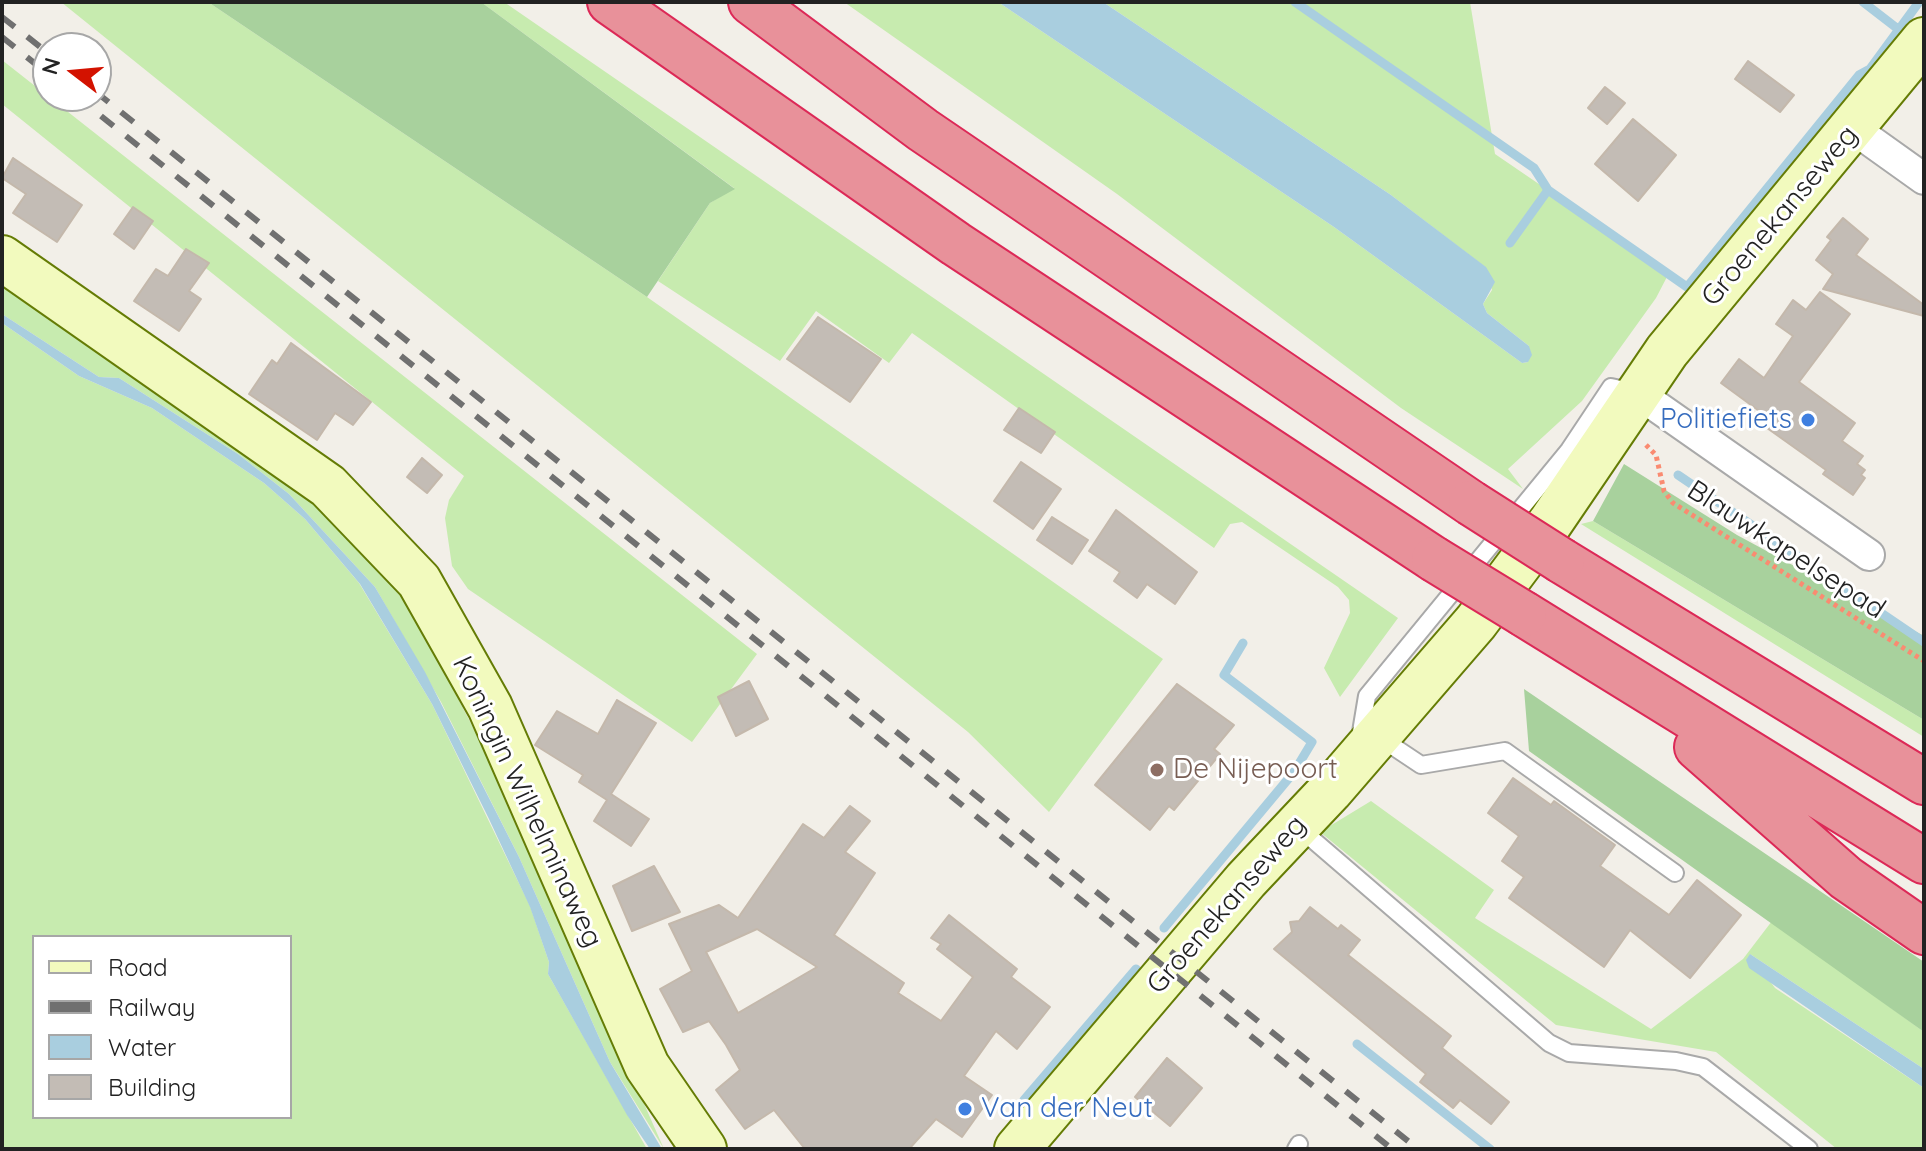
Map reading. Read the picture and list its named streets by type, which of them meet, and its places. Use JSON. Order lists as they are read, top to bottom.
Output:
{
  "streets": {
    "street": ["Groenekanseweg", "Koningin Wilhelminaweg"],
    "path": ["Blauwkapelsepad"]
  },
  "crossings": [
    ["Groenekanseweg", "Blauwkapelsepad"]
  ],
  "places": ["Politiefiets", "De Nijepoort", "Van der Neut"],
  "legend": [
    "Road",
    "Railway",
    "Water",
    "Building"
  ],
  "north": "left"
}
